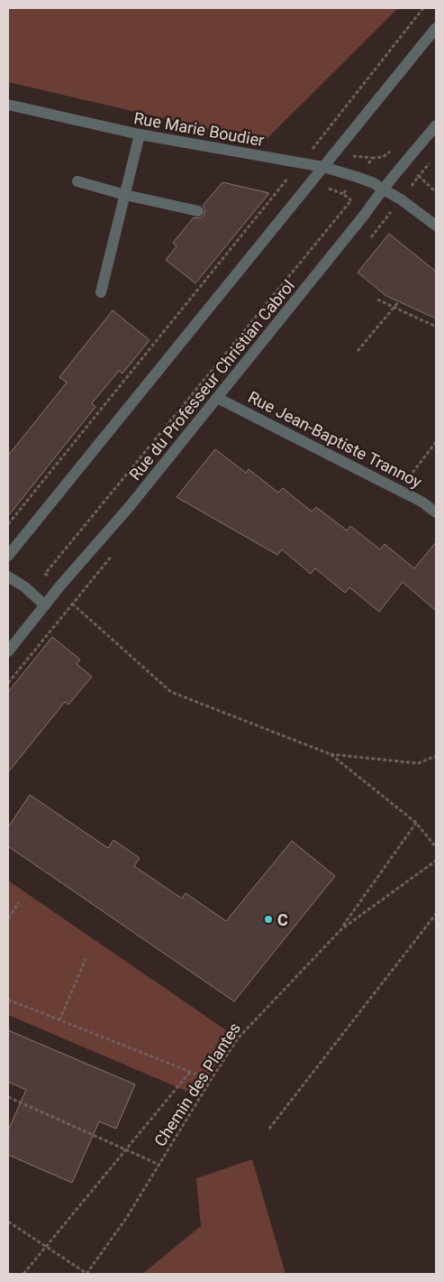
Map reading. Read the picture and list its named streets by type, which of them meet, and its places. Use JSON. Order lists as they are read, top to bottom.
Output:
{
  "streets": {
    "street": ["Rue Marie Boudier", "Rue du Professeur Christian Cabrol", "Rue Jean-Baptiste Trannoy"],
    "path": ["Chemin des Plantes"]
  },
  "crossings": [
    ["Rue Marie Boudier", "Rue du Professeur Christian Cabrol"],
    ["Rue du Professeur Christian Cabrol", "Rue Jean-Baptiste Trannoy"]
  ],
  "places": ["C"]
}
